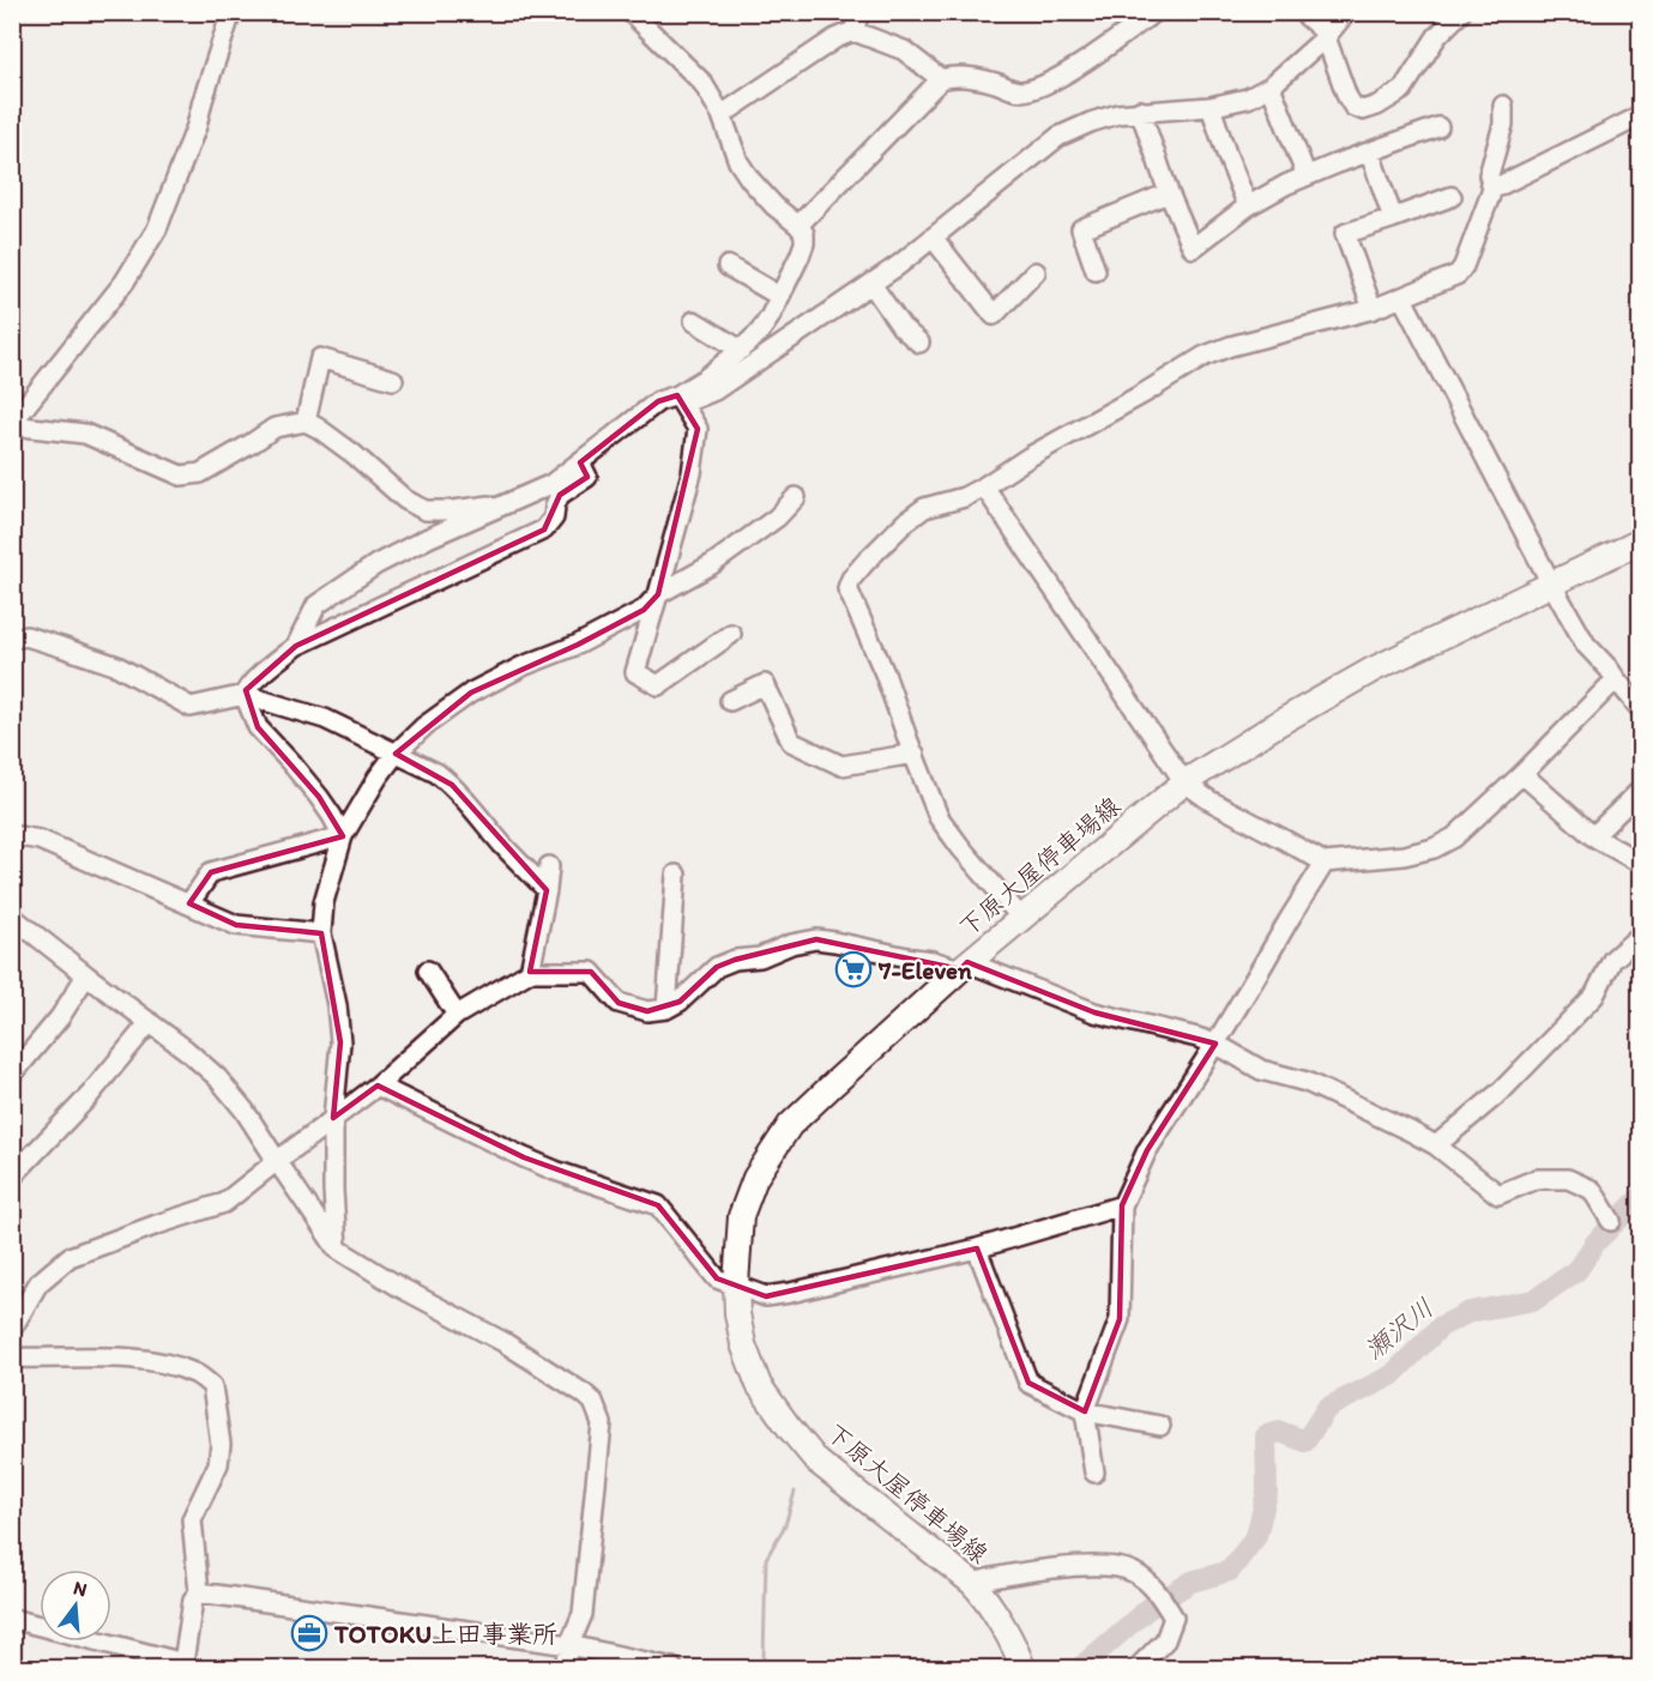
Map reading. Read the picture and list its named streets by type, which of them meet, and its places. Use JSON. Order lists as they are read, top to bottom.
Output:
{
  "streets": {
    "main road": ["下原大屋停車場線"]
  },
  "water": ["瀬沢川"],
  "places": {
    "supermarket": ["7-Eleven"],
    "office": ["TOTOKU上田事業所"]
  },
  "north": "top"
}
